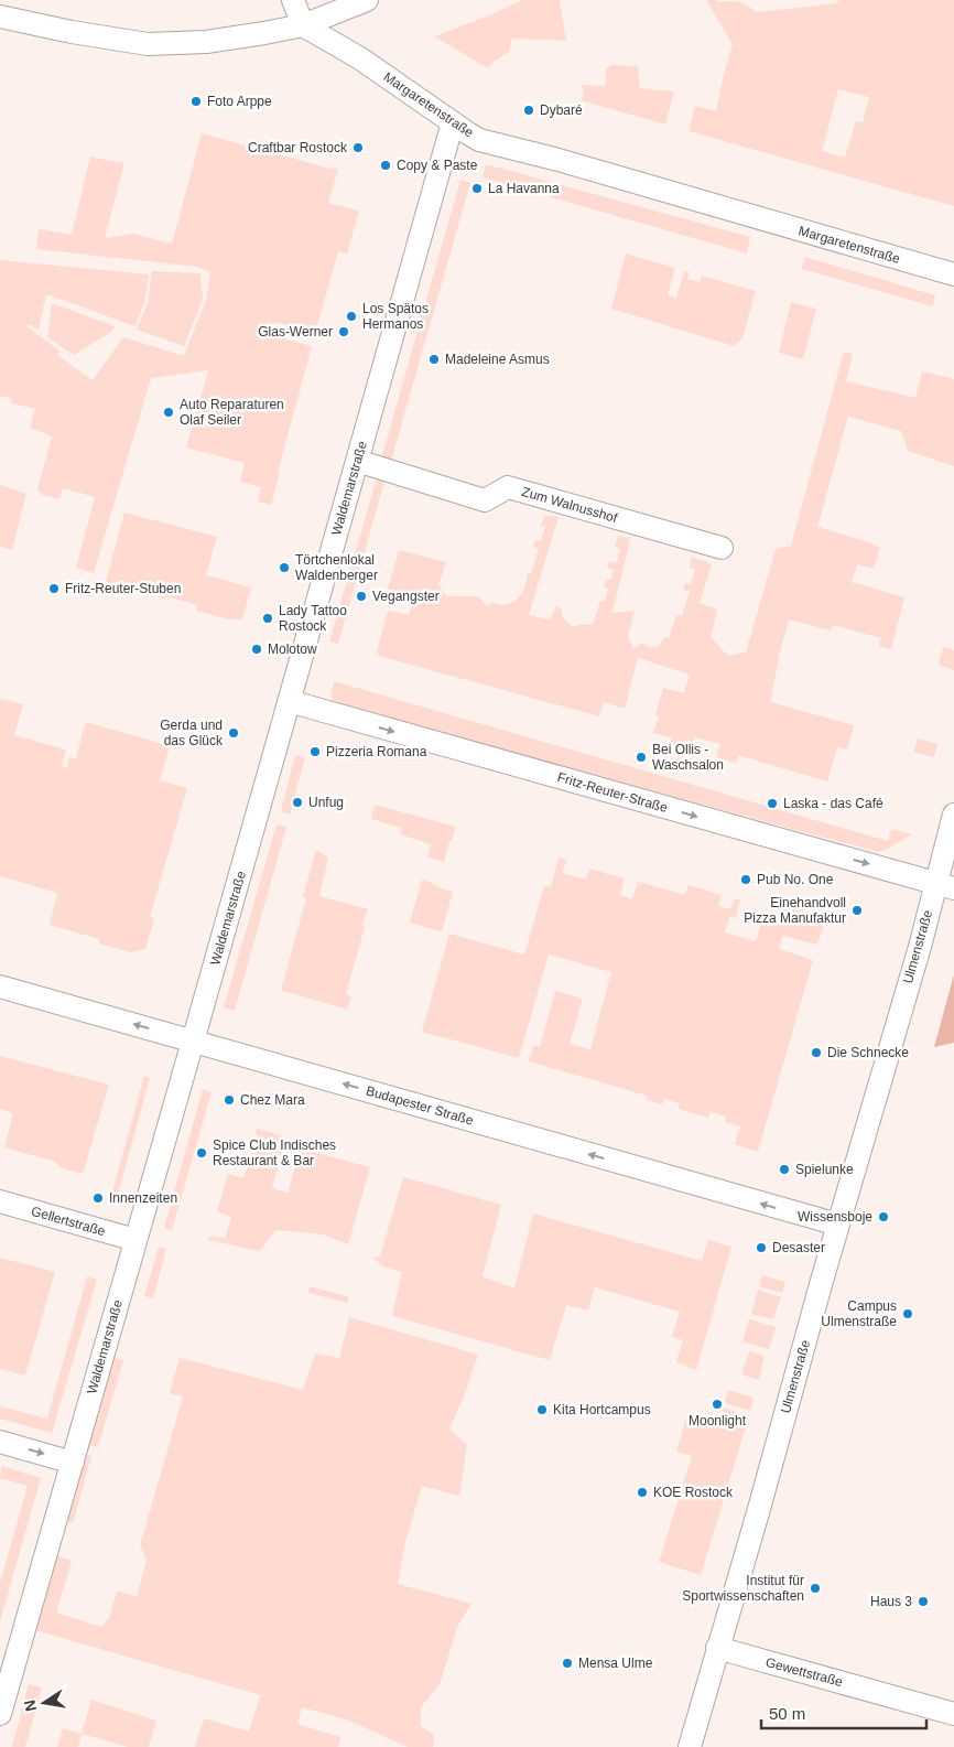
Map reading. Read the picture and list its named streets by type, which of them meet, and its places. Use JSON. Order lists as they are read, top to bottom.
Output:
{
  "streets": {
    "street": [
      "Margaretenstraße",
      "Waldemarstraße",
      "Zum Walnusshof",
      "Fritz-Reuter-Straße",
      "Ulmenstraße",
      "Budapester Straße",
      "Gellertstraße",
      "Gewettstraße"
    ]
  },
  "crossings": [
    ["Margaretenstraße", "Waldemarstraße"],
    ["Waldemarstraße", "Zum Walnusshof"],
    ["Waldemarstraße", "Fritz-Reuter-Straße"],
    ["Waldemarstraße", "Budapester Straße"],
    ["Waldemarstraße", "Gellertstraße"],
    ["Fritz-Reuter-Straße", "Ulmenstraße"],
    ["Ulmenstraße", "Budapester Straße"],
    ["Ulmenstraße", "Gewettstraße"]
  ],
  "one_way": ["Fritz-Reuter-Straße", "Budapester Straße"],
  "places": [
    "Foto Arppe",
    "Dybaré",
    "Craftbar Rostock",
    "Copy & Paste",
    "La Havanna",
    "Los Spätos Hermanos",
    "Glas-Werner",
    "Madeleine Asmus",
    "Auto Reparaturen Olaf Seiler",
    "Törtchenlokal Waldenberger",
    "Fritz-Reuter-Stuben",
    "Vegangster",
    "Lady Tattoo Rostock",
    "Molotow",
    "Gerda und das Glück",
    "Pizzeria Romana",
    "Bei Ollis - Waschsalon",
    "Unfug",
    "Laska - das Café",
    "Pub No. One",
    "Einehandvoll Pizza Manufaktur",
    "Die Schnecke",
    "Chez Mara",
    "Spice Club Indisches Restaurant & Bar",
    "Spielunke",
    "Innenzeiten",
    "Wissensboje",
    "Desaster",
    "Campus Ulmenstraße",
    "Moonlight",
    "Kita Hortcampus",
    "KOE Rostock",
    "Institut für Sportwissenschaften",
    "Haus 3",
    "Mensa Ulme"
  ],
  "scale_bar": "50 m",
  "north": "left"
}
